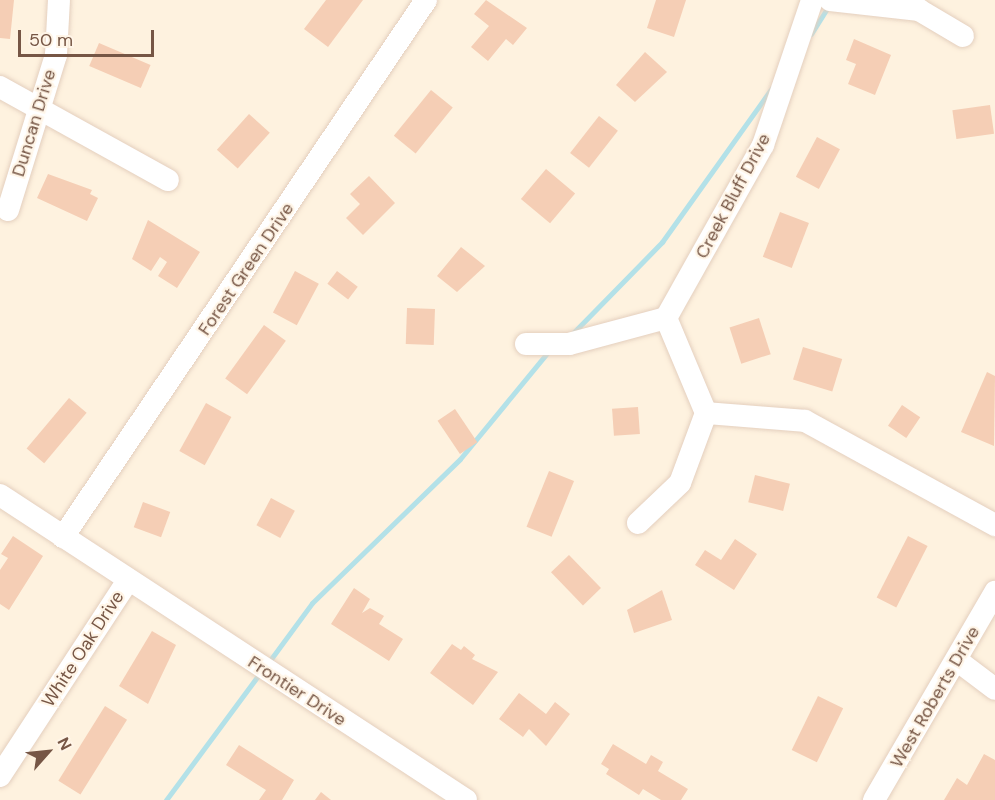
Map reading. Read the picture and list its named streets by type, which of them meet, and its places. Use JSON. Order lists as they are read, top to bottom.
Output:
{
  "streets": {
    "street": [
      "Duncan Drive",
      "Creek Bluff Drive",
      "Forest Green Drive",
      "White Oak Drive",
      "Frontier Drive",
      "West Roberts Drive"
    ]
  },
  "crossings": [
    ["Forest Green Drive", "Frontier Drive"],
    ["White Oak Drive", "Frontier Drive"]
  ],
  "scale_bar": "50 m",
  "north": "top right"
}
